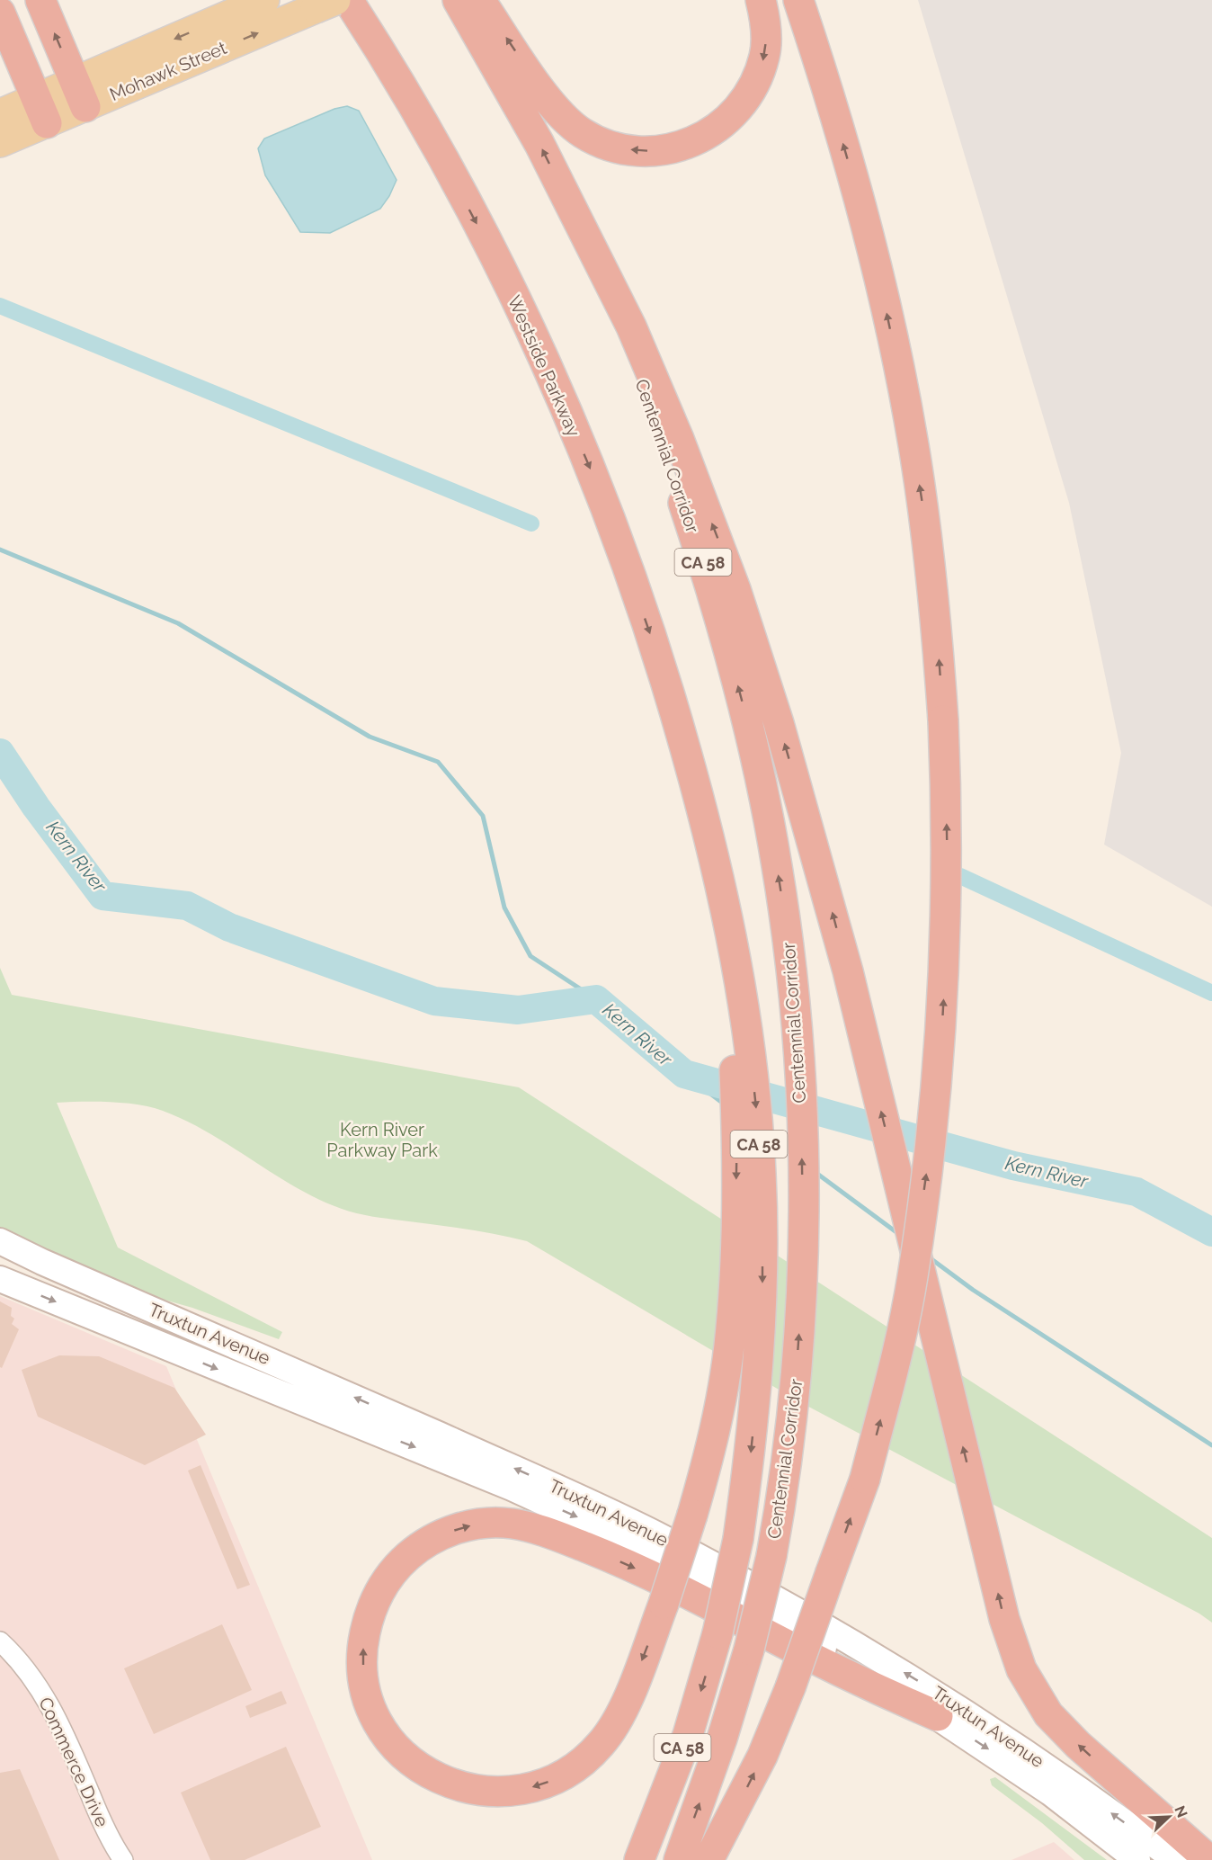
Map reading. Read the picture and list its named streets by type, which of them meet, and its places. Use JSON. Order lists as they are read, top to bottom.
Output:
{
  "streets": {
    "highway": ["Westside Parkway", "Centennial Corridor", "CA 58"],
    "main road": ["Mohawk Street", "Truxtun Avenue"],
    "street": ["Commerce Drive"]
  },
  "crossings": [
    ["Westside Parkway", "Centennial Corridor"]
  ],
  "water": ["Kern River"],
  "parks": ["Kern River Parkway Park"],
  "north": "top right"
}
